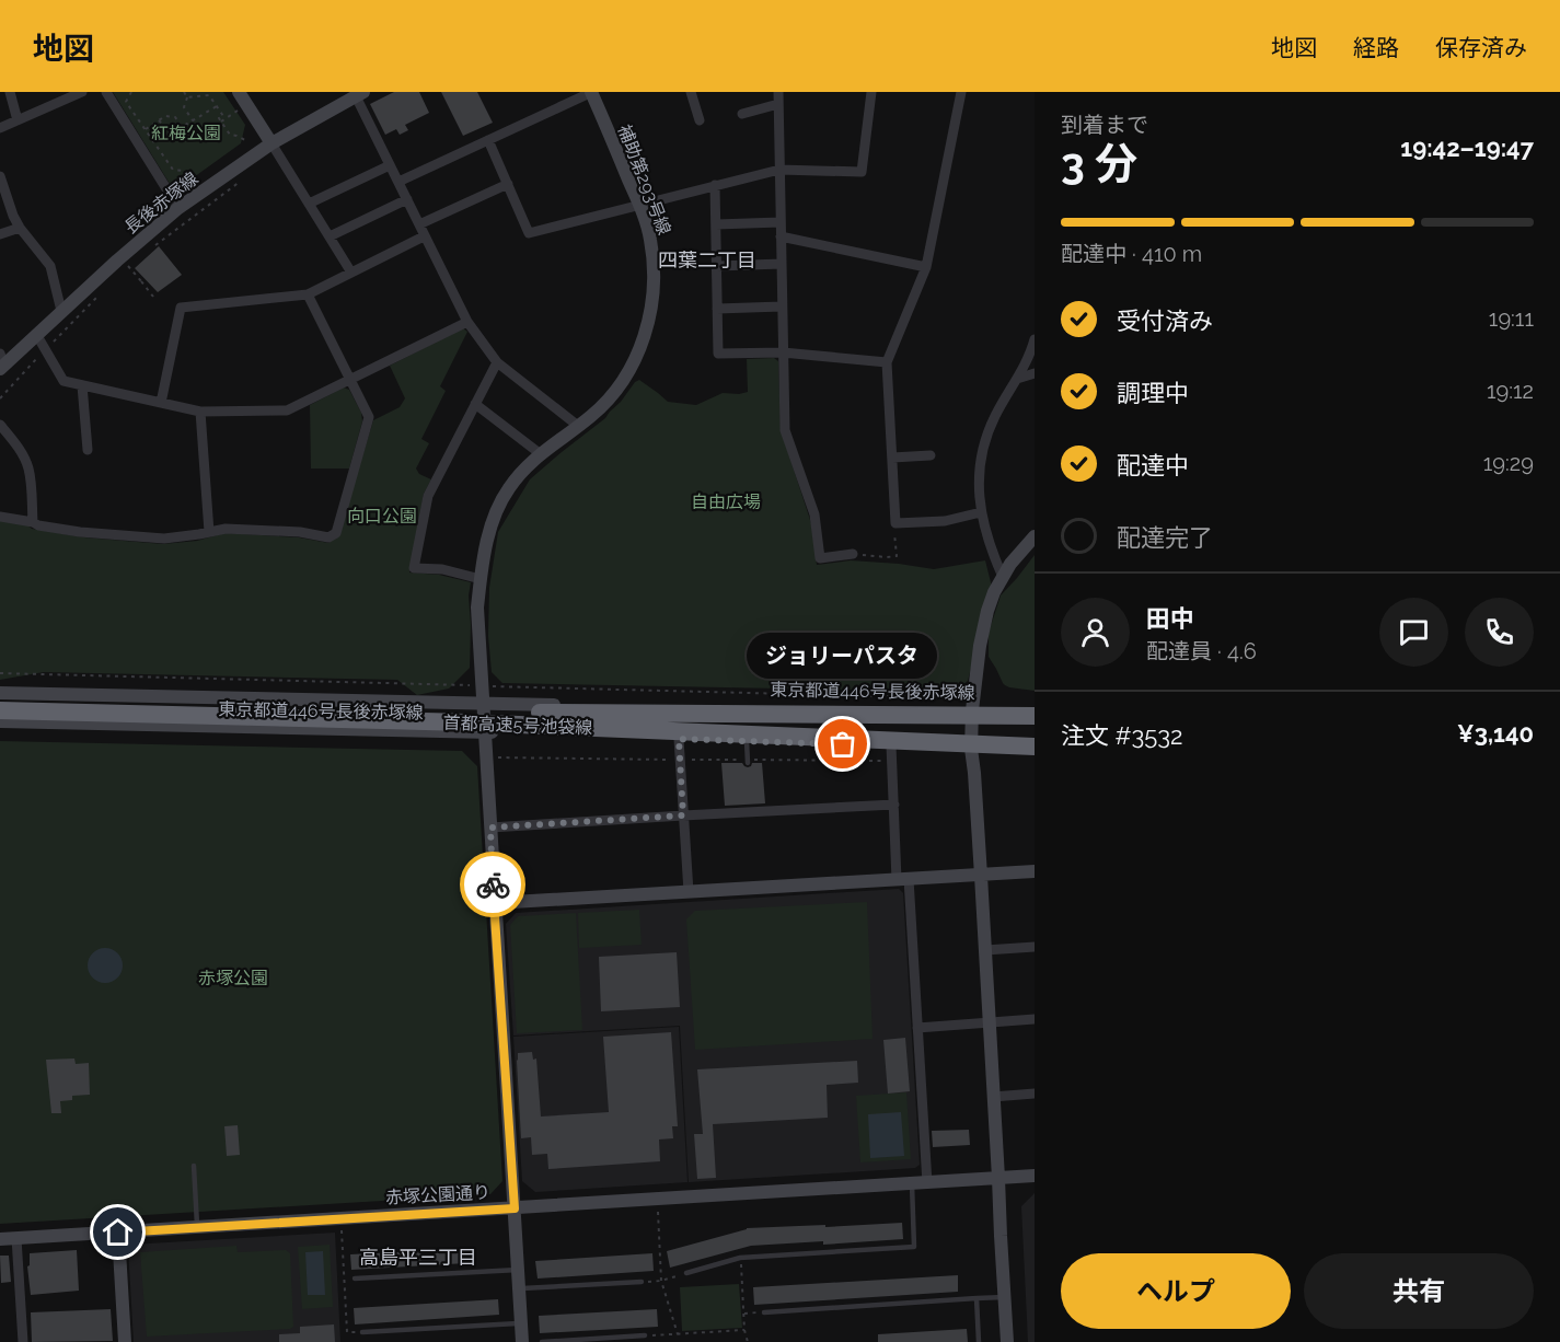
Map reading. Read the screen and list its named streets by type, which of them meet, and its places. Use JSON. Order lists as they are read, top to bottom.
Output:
{
  "streets": {
    "highway": ["首都高速5号池袋線"],
    "street": [
      "補助第293号線",
      "長後赤塚線",
      "東京都道446号長後赤塚線",
      "赤塚公園通り"
    ]
  },
  "crossings": [
    ["補助第293号線", "東京都道446号長後赤塚線"],
    ["補助第293号線", "赤塚公園通り"],
    ["東京都道446号長後赤塚線", "首都高速5号池袋線"]
  ],
  "districts": ["四葉二丁目", "高島平三丁目"],
  "parks": [
    "紅梅公園",
    "自由広場",
    "向口公園",
    "赤塚公園"
  ],
  "places": ["ジョリーパスタ"],
  "page": {
    "header": "地図",
    "nav": ["地図", "経路", "保存済み"],
    "heading": ["3 分", "到着まで", "19:42–19:47"],
    "panel": [
      "田中",
      "配達員 · 4.6",
      "注文 #3532",
      "¥3,140"
    ],
    "bar": "配達中 · 410 m",
    "list": [
      ["受付済み", "19:11"],
      ["調理中", "19:12"],
      ["配達中", "19:29"],
      "配達完了"
    ],
    "bubble": "ジョリーパスタ",
    "buttons": ["ヘルプ", "共有"]
  }
}
